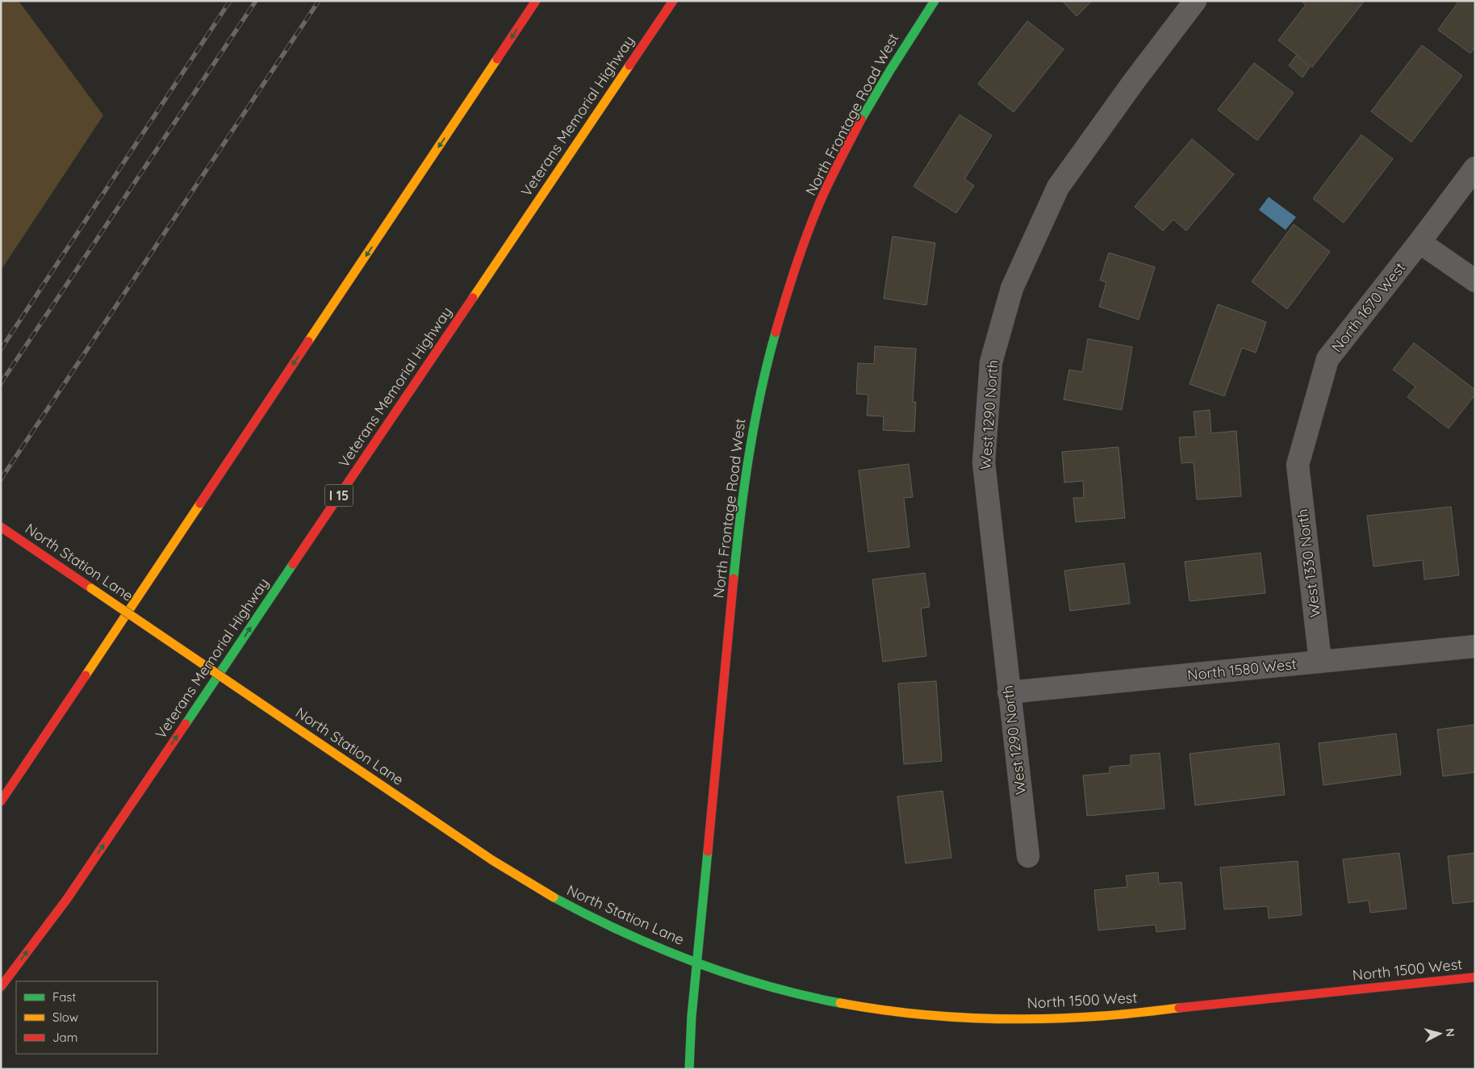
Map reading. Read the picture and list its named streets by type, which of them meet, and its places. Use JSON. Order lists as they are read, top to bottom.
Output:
{
  "streets": {
    "main road": [
      "North Frontage Road West",
      "Veterans Memorial Highway",
      "I 15",
      "North Station Lane",
      "North 1500 West"
    ],
    "street": [
      "North 1670 West",
      "West 1290 North",
      "West 1330 North",
      "North 1580 West"
    ]
  },
  "crossings": [
    ["North Frontage Road West", "North Station Lane"],
    ["North Frontage Road West", "North 1500 West"],
    ["North 1670 West", "West 1330 North"],
    ["West 1290 North", "North 1580 West"],
    ["North Station Lane", "North 1500 West"],
    ["West 1330 North", "North 1580 West"]
  ],
  "one_way": ["Veterans Memorial Highway"],
  "legend": ["Fast", "Slow", "Jam"],
  "north": "right"
}
